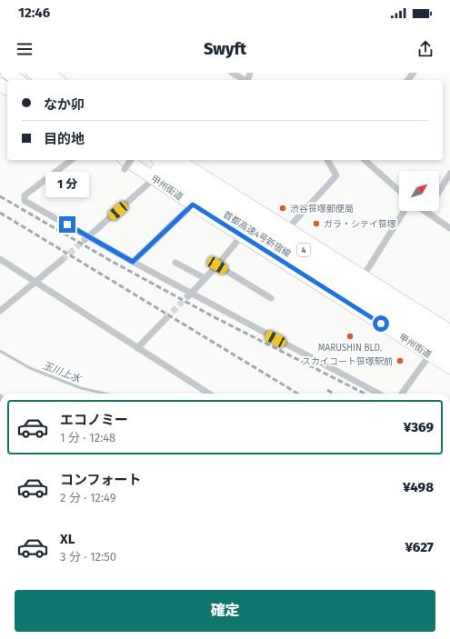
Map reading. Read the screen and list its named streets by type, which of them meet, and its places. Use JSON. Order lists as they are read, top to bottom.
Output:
{
  "streets": {
    "highway": ["甲州街道", "首都高速4号新宿線", "4"]
  },
  "crossings": [
    ["甲州街道", "首都高速4号新宿線"]
  ],
  "water": ["玉川上水"],
  "places": [
    "渋谷笹塚郵便局",
    "ガラ・シテイ笹塚",
    "MARUSHIN BLD.",
    "スカイコート笹塚駅前"
  ],
  "north": "top right",
  "page": {
    "status": "12:46",
    "header": "Swyft",
    "banner": ["なか卯", "目的地"],
    "bubble": "1 分",
    "list": [
      {
        "name": "エコノミー",
        "note": "1 分 · 12:48",
        "value": "¥369"
      },
      {
        "name": "コンフォート",
        "note": "2 分 · 12:49",
        "value": "¥498"
      },
      {
        "name": "XL",
        "note": "3 分 · 12:50",
        "value": "¥627"
      }
    ],
    "buttons": "確定"
  }
}
